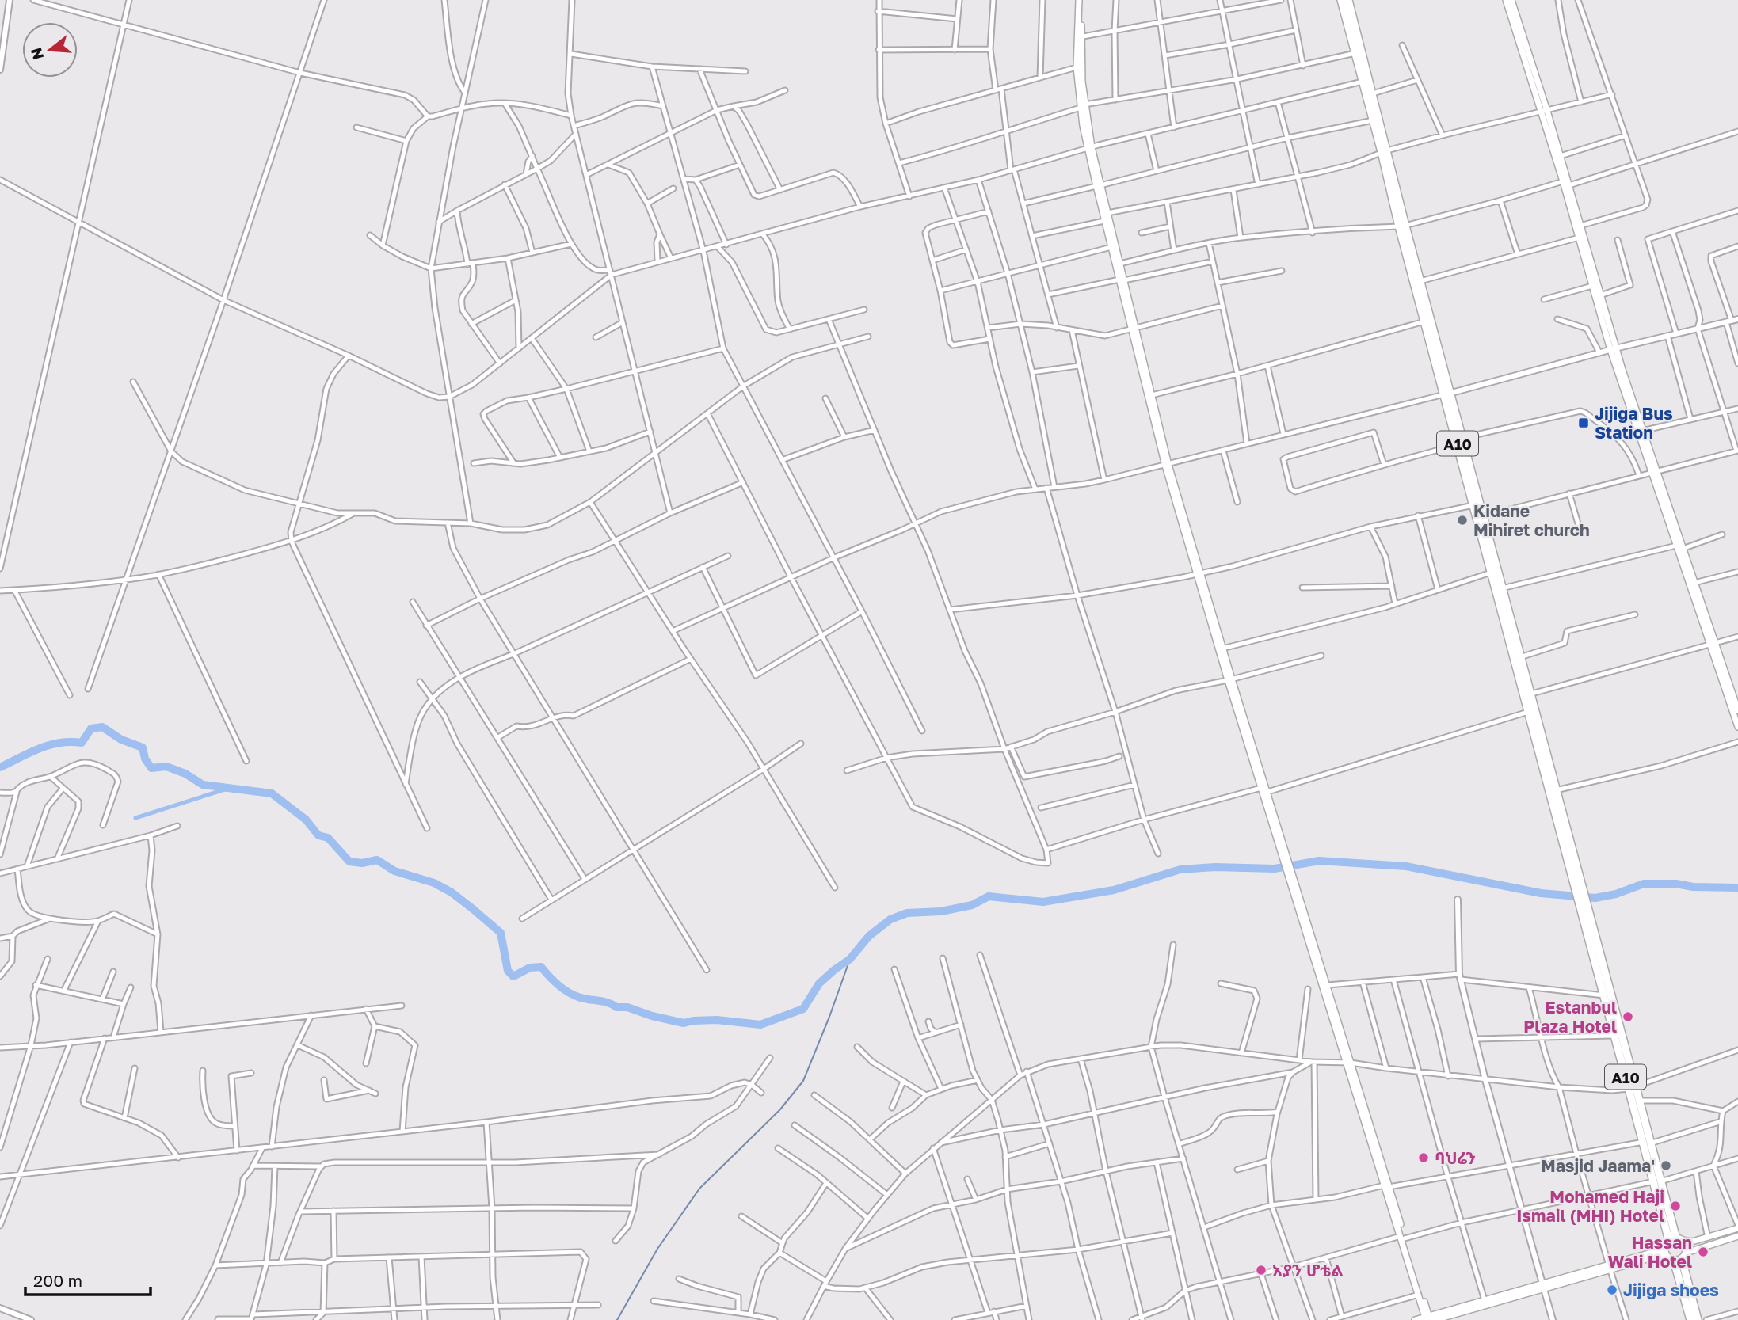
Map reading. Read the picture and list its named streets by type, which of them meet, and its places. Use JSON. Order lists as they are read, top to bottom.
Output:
{
  "streets": {
    "highway": ["A10"]
  },
  "places": {
    "transit": ["Jijiga Bus Station"],
    "other": [
      "Kidane Mihiret church",
      "Estanbul Plaza Hotel",
      "ባህሬን",
      "Masjid Jaama'",
      "Mohamed Haji Ismail (MHI) Hotel",
      "Hassan Wali Hotel",
      "አያን ሆቴል",
      "Jijiga shoes"
    ]
  },
  "scale_bar": "200 m",
  "north": "left"
}
